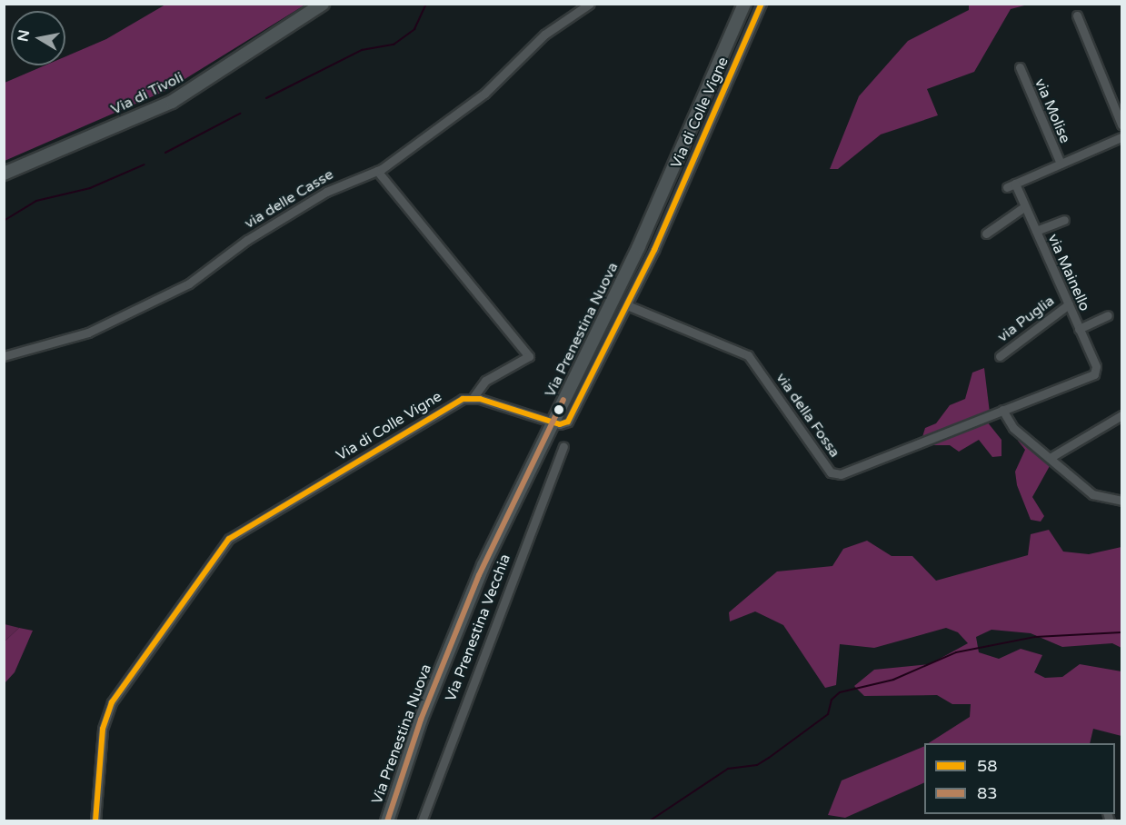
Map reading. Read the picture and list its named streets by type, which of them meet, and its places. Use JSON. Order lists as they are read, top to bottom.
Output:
{
  "streets": {
    "main road": ["Via di Tivoli", "Via Prenestina Nuova"],
    "street": [
      "via Molise",
      "Via di Colle Vigne",
      "via delle Casse",
      "via Mainello",
      "via Puglia",
      "via della Fossa",
      "Via Prenestina Vecchia"
    ]
  },
  "crossings": [
    ["via Molise", "via Mainello"],
    ["Via di Colle Vigne", "Via Prenestina Nuova"],
    ["Via di Colle Vigne", "via della Fossa"],
    ["via Mainello", "via Puglia"],
    ["via Mainello", "via della Fossa"]
  ],
  "lines": ["transit line 58", "transit line 83"],
  "legend": ["58", "83"],
  "north": "left"
}
